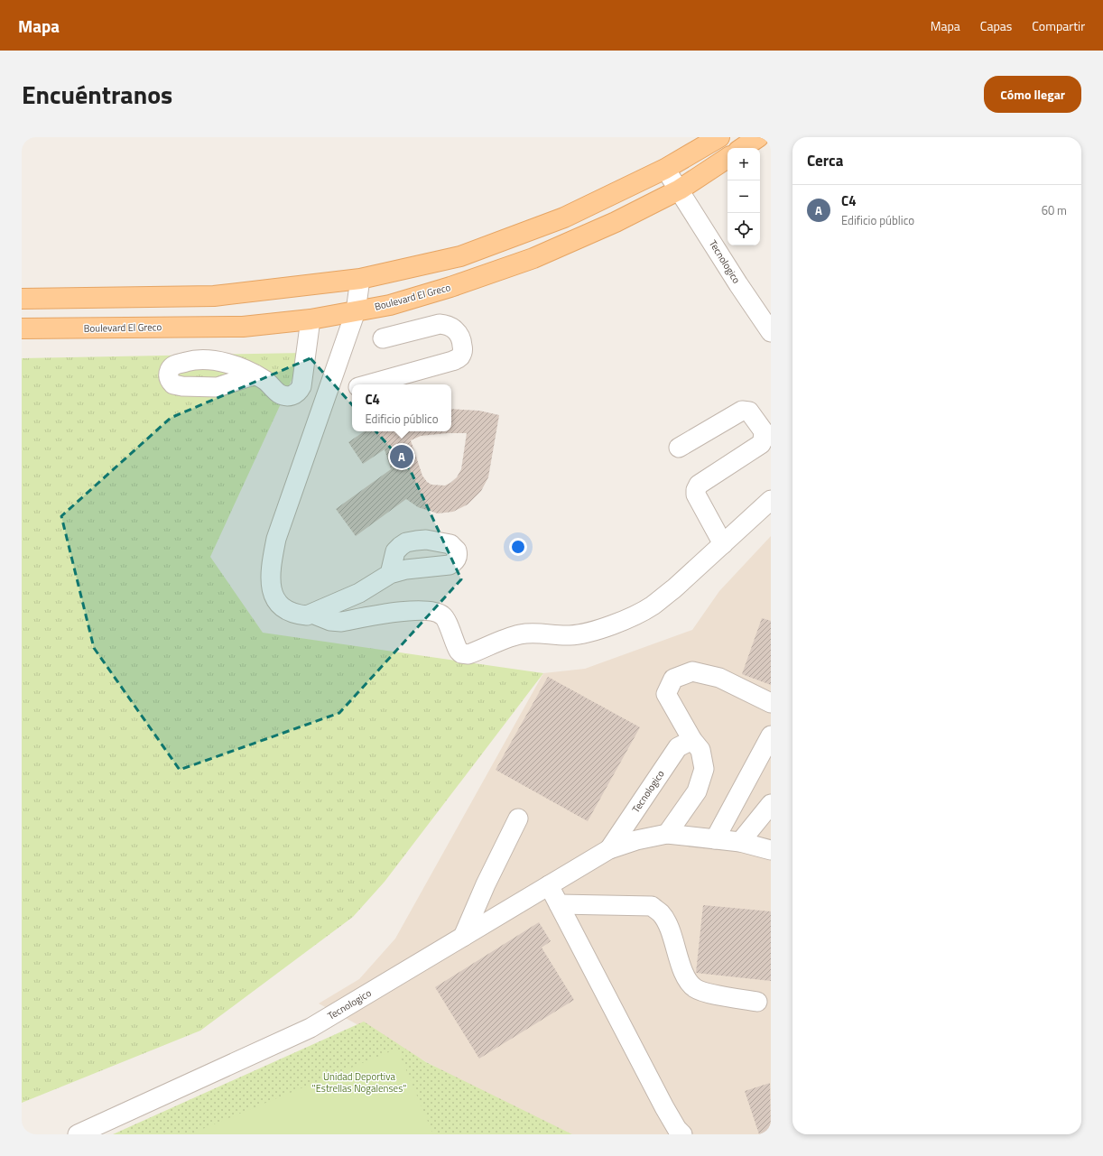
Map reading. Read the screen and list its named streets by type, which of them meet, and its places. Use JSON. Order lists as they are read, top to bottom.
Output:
{
  "streets": {
    "main road": ["Boulevard El Greco"],
    "street": ["Tecnologico"]
  },
  "crossings": [
    ["Tecnologico", "Boulevard El Greco"]
  ],
  "parks": ["Unidad Deportiva \"Estrellas Nogalenses\""],
  "page": {
    "header": "Mapa",
    "nav": ["Mapa", "Capas", "Compartir"],
    "title": "Encuéntranos",
    "buttons": "Cómo llegar",
    "heading": "Cerca",
    "map_buttons": ["+", "−"],
    "list": [
      {
        "mark": "A",
        "name": "C4",
        "note": "Edificio público",
        "value": "60 m"
      }
    ],
    "popup": ["C4", "Edificio público"],
    "pins": "A"
  }
}
